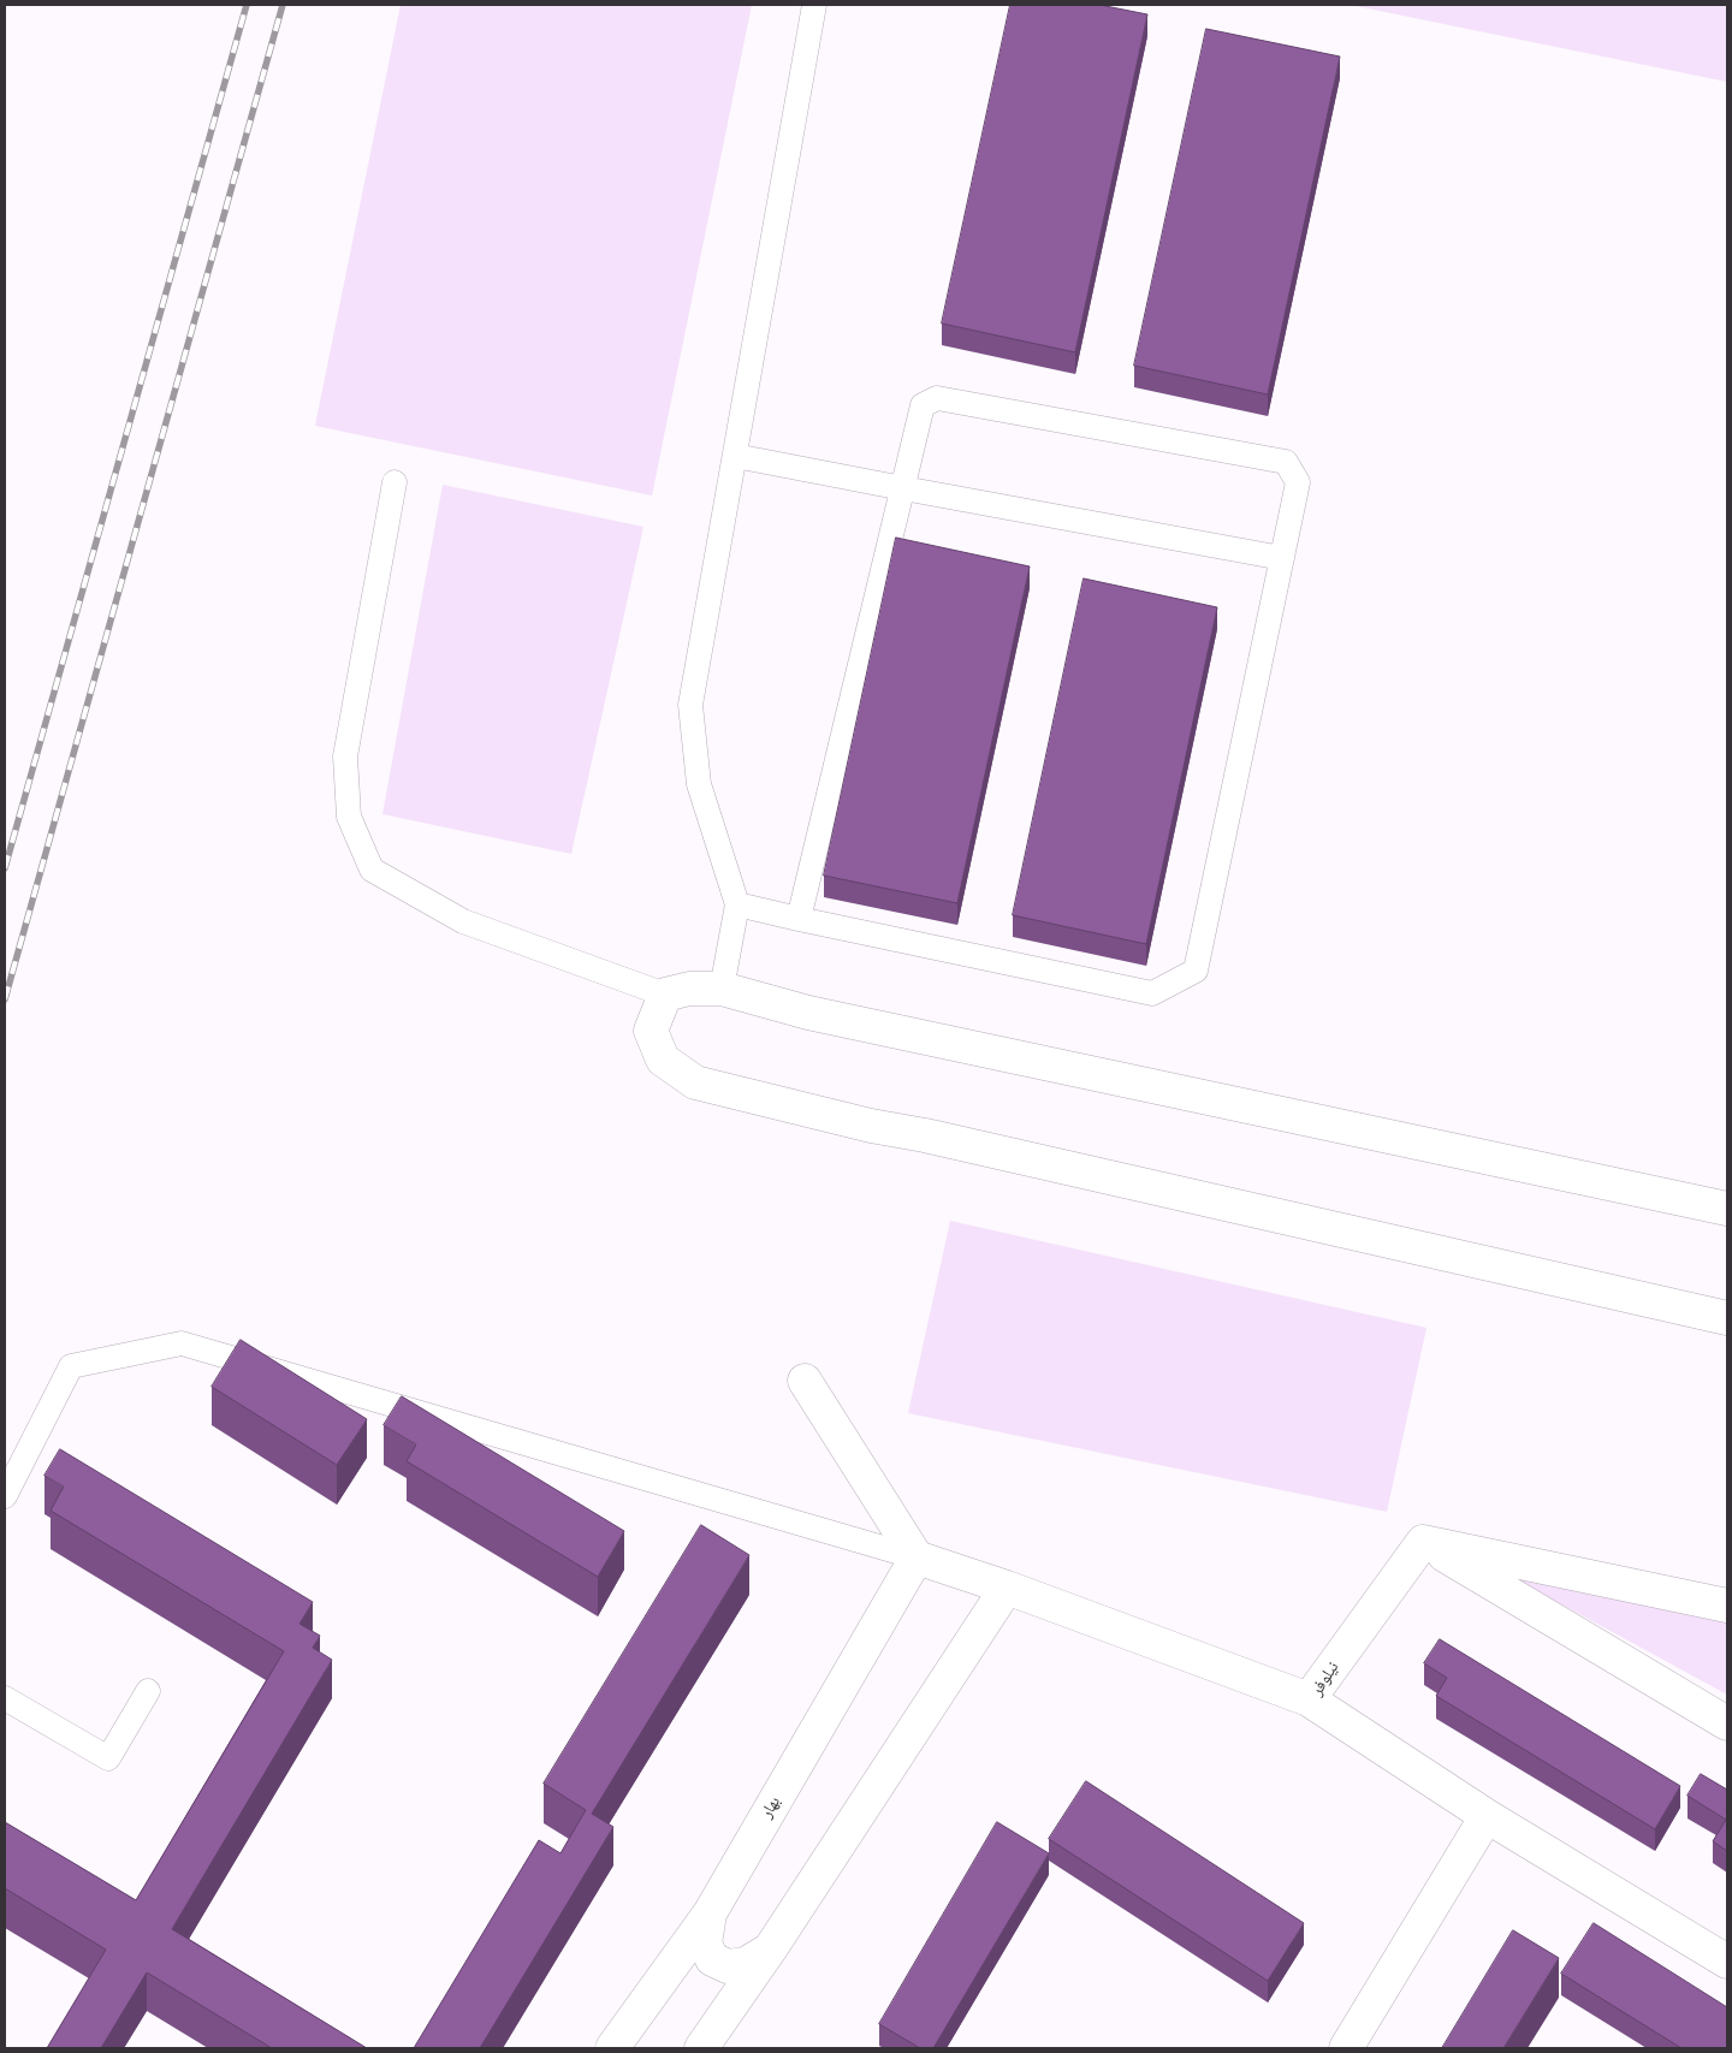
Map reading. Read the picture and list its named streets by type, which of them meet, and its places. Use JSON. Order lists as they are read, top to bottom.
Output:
{
  "streets": {
    "street": ["نیلوفر", "بهار"]
  }
}
